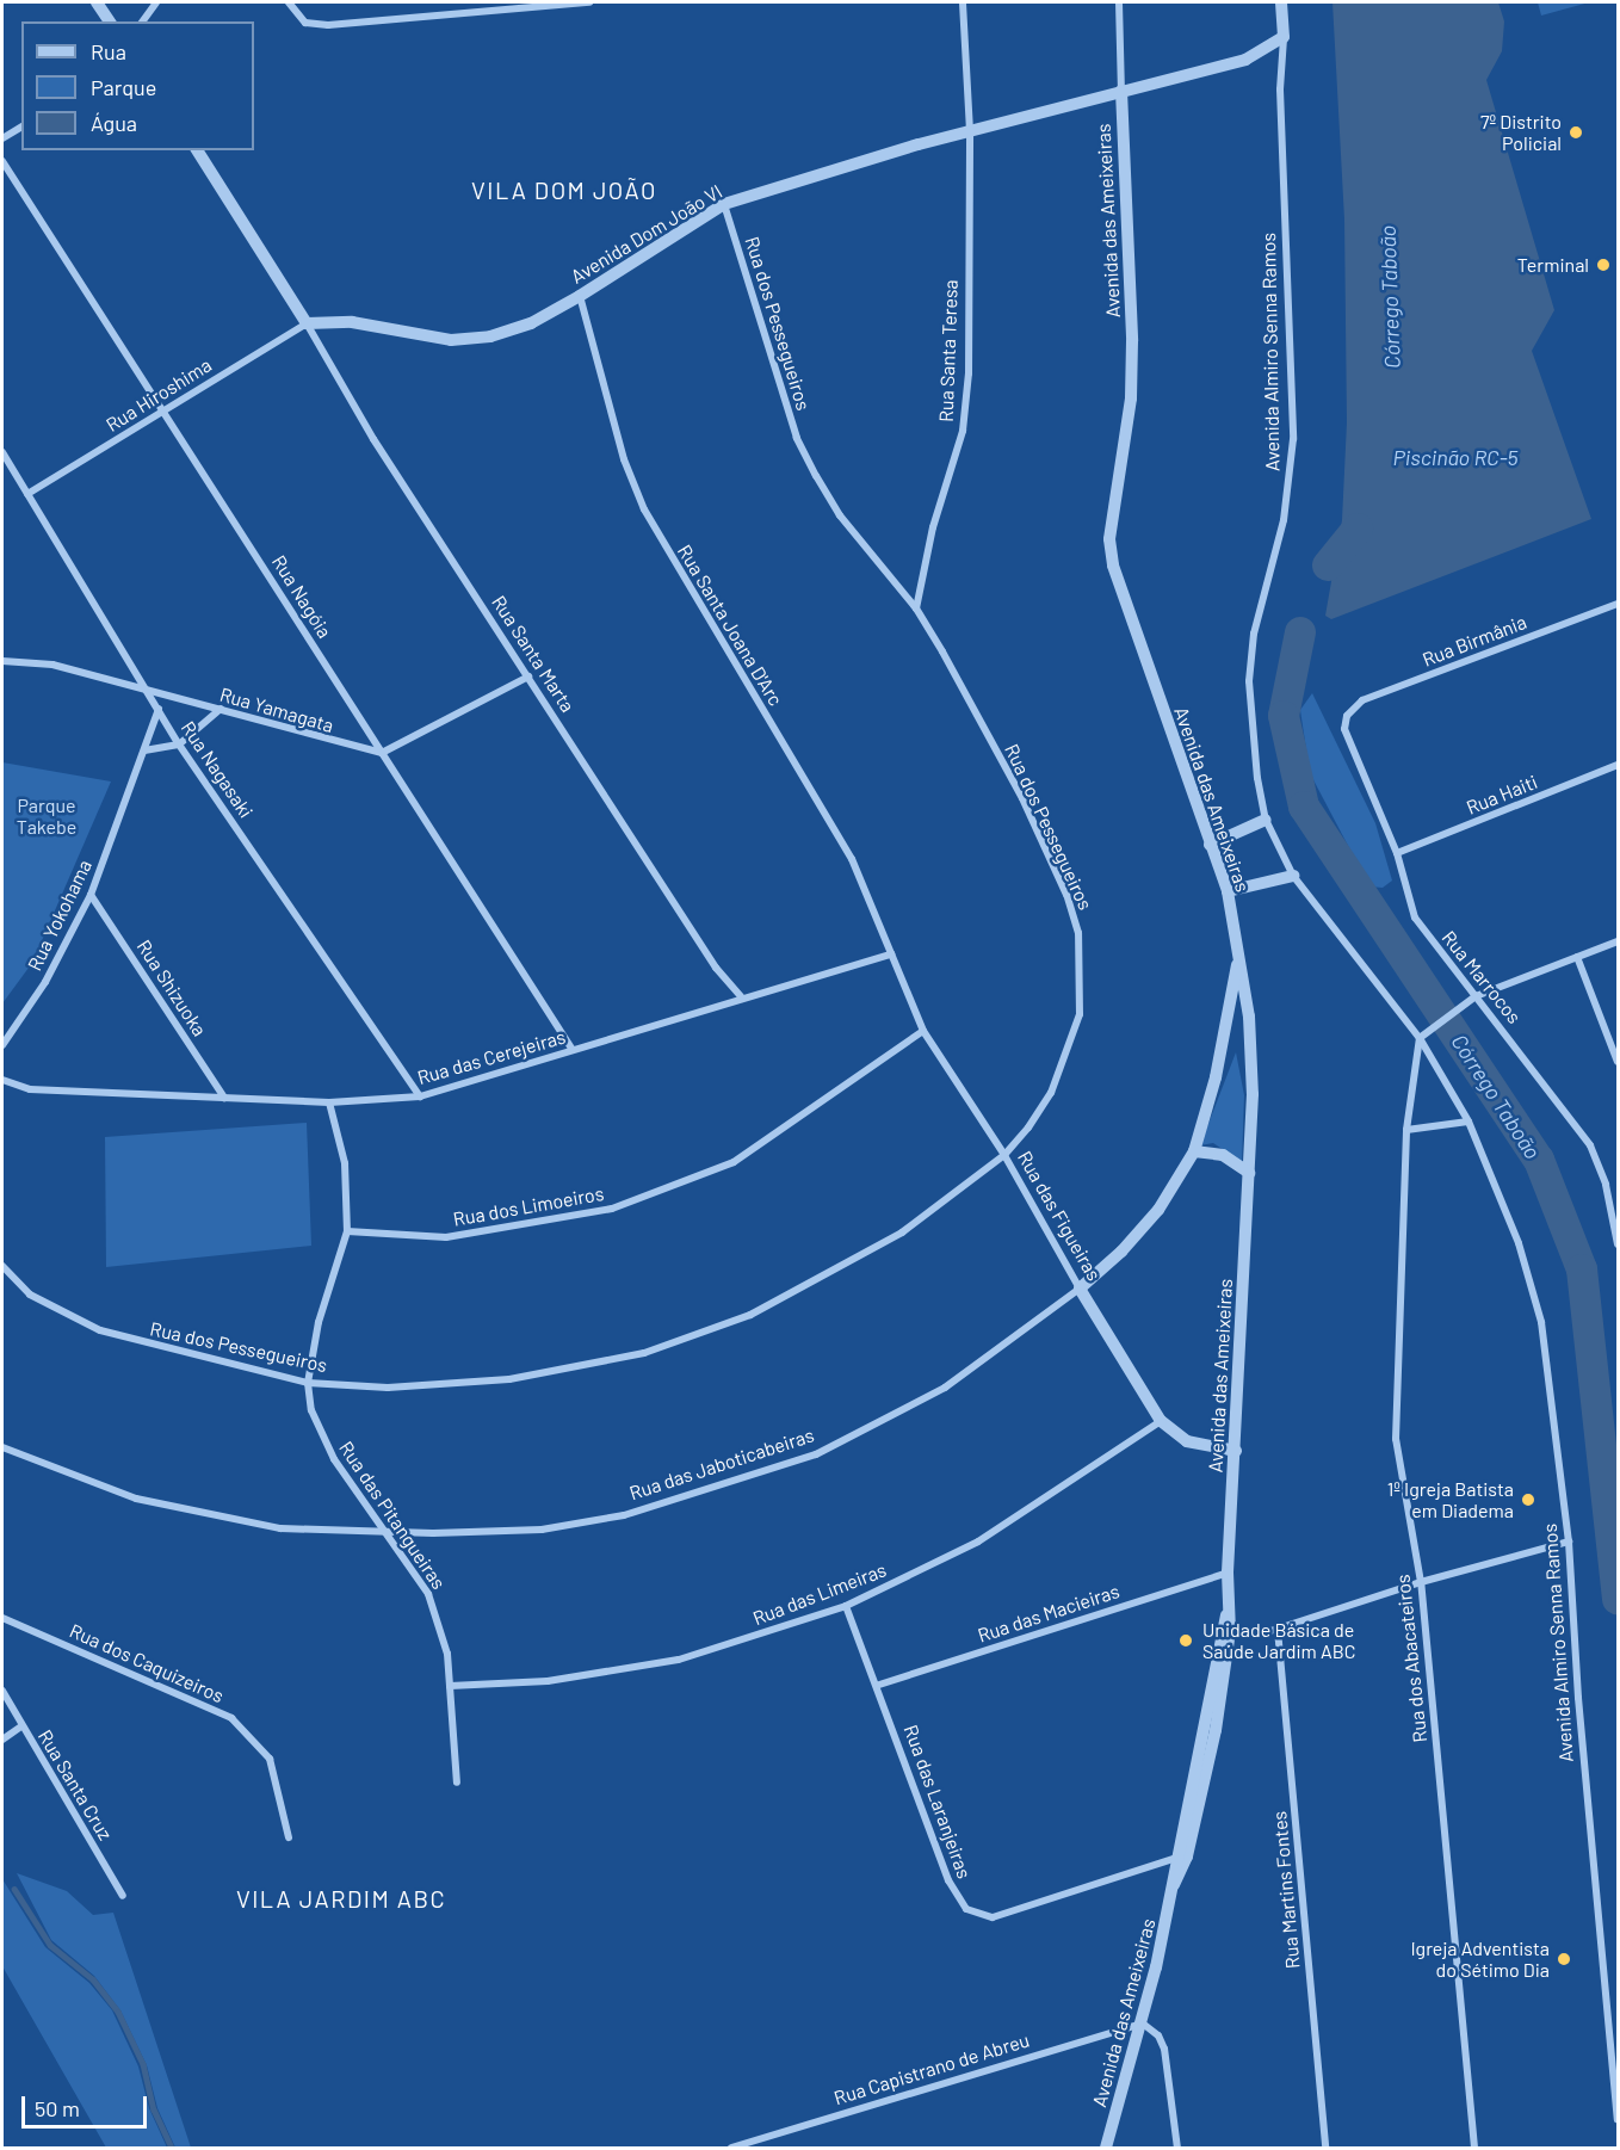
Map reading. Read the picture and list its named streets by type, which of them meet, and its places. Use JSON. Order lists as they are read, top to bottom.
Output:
{
  "streets": {
    "street": [
      "Avenida das Ameixeiras",
      "Avenida Dom João VI",
      "Rua dos Pessegueiros",
      "Rua Santa Teresa",
      "Avenida Almiro Senna Ramos",
      "Rua Hiroshima",
      "Rua Nagóia",
      "Rua Santa Joana D'Arc",
      "Rua Birmânia",
      "Rua Santa Marta",
      "Rua Yamagata",
      "Rua Nagasaki",
      "Rua Haiti",
      "Rua Yokohama",
      "Rua Marrocos",
      "Rua Shizuoka",
      "Rua das Cerejeiras",
      "Rua dos Limoeiros",
      "Rua das Figueiras",
      "Rua das Jaboticabeiras",
      "Rua das Pitangueiras",
      "Rua das Limeiras",
      "Rua das Macieiras",
      "Rua dos Abacateiros",
      "Rua dos Caquizeiros",
      "Rua Santa Cruz",
      "Rua das Laranjeiras",
      "Rua Martins Fontes",
      "Rua Capistrano de Abreu"
    ]
  },
  "crossings": [
    ["Avenida das Ameixeiras", "Avenida Dom João VI"],
    ["Avenida das Ameixeiras", "Rua das Figueiras"],
    ["Avenida das Ameixeiras", "Rua das Jaboticabeiras"],
    ["Avenida das Ameixeiras", "Rua das Macieiras"],
    ["Avenida das Ameixeiras", "Rua das Laranjeiras"],
    ["Avenida das Ameixeiras", "Rua Capistrano de Abreu"],
    ["Avenida Dom João VI", "Rua dos Pessegueiros"],
    ["Avenida Dom João VI", "Rua Santa Teresa"],
    ["Avenida Dom João VI", "Avenida Almiro Senna Ramos"],
    ["Avenida Dom João VI", "Rua Hiroshima"],
    ["Avenida Dom João VI", "Rua Santa Joana D'Arc"],
    ["Avenida Dom João VI", "Rua Santa Marta"],
    ["Rua dos Pessegueiros", "Rua Santa Teresa"],
    ["Rua dos Pessegueiros", "Rua das Figueiras"],
    ["Rua dos Pessegueiros", "Rua das Pitangueiras"],
    ["Avenida Almiro Senna Ramos", "Rua dos Abacateiros"],
    ["Rua Hiroshima", "Rua Nagóia"],
    ["Rua Hiroshima", "Rua Santa Marta"],
    ["Rua Hiroshima", "Rua Nagasaki"],
    ["Rua Nagóia", "Rua Yamagata"],
    ["Rua Nagóia", "Rua das Cerejeiras"],
    ["Rua Santa Joana D'Arc", "Rua das Cerejeiras"],
    ["Rua Santa Joana D'Arc", "Rua das Figueiras"],
    ["Rua Birmânia", "Rua Marrocos"],
    ["Rua Santa Marta", "Rua das Cerejeiras"],
    ["Rua Yamagata", "Rua Nagasaki"],
    ["Rua Nagasaki", "Rua Yokohama"],
    ["Rua Nagasaki", "Rua das Cerejeiras"],
    ["Rua Haiti", "Rua Marrocos"],
    ["Rua Yokohama", "Rua Shizuoka"],
    ["Rua Shizuoka", "Rua das Cerejeiras"],
    ["Rua das Cerejeiras", "Rua das Figueiras"],
    ["Rua das Cerejeiras", "Rua das Pitangueiras"],
    ["Rua dos Limoeiros", "Rua das Figueiras"],
    ["Rua dos Limoeiros", "Rua das Pitangueiras"],
    ["Rua das Figueiras", "Rua das Jaboticabeiras"],
    ["Rua das Figueiras", "Rua das Limeiras"],
    ["Rua das Jaboticabeiras", "Rua das Pitangueiras"],
    ["Rua das Pitangueiras", "Rua das Limeiras"],
    ["Rua das Limeiras", "Rua das Laranjeiras"],
    ["Rua das Macieiras", "Rua das Laranjeiras"]
  ],
  "districts": ["VILA DOM JOÃO", "VILA JARDIM ABC"],
  "water": ["Córrego Taboão", "Piscinão RC-5"],
  "parks": ["Parque Takebe"],
  "places": [
    "7º Distrito Policial",
    "Terminal",
    "1º Igreja Batista em Diadema",
    "Unidade Básica de Saúde Jardim ABC",
    "Igreja Adventista do Sétimo Dia"
  ],
  "legend": ["Rua", "Parque", "Água"],
  "scale_bar": "50 m"
}
